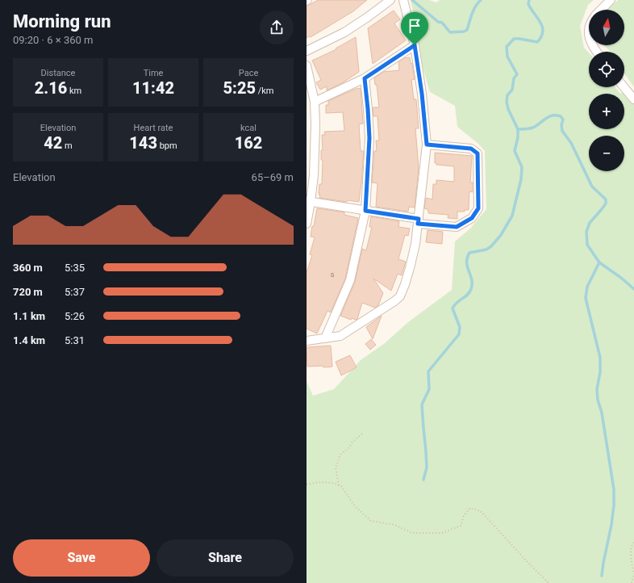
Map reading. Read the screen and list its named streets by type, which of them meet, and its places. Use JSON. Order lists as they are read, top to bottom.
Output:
{
  "house_numbers": ["s"],
  "north": "top",
  "page": {
    "heading": ["Morning run", "09:20 · 6 × 360 m"],
    "map_buttons": ["+", "−"],
    "stats": [
      ["Distance", "2.16 km"],
      ["Time", "11:42"],
      ["Pace", "5:25 /km"],
      ["Elevation", "42 m"],
      ["Heart rate", "143 bpm"],
      ["kcal", "162"]
    ],
    "chart": ["Elevation", "65–69 m"],
    "list": [
      {
        "name": "360 m",
        "note": "5:35"
      },
      {
        "name": "720 m",
        "note": "5:37"
      },
      {
        "name": "1.1 km",
        "note": "5:26"
      },
      {
        "name": "1.4 km",
        "note": "5:31"
      }
    ],
    "buttons": ["Save", "Share"]
  }
}
